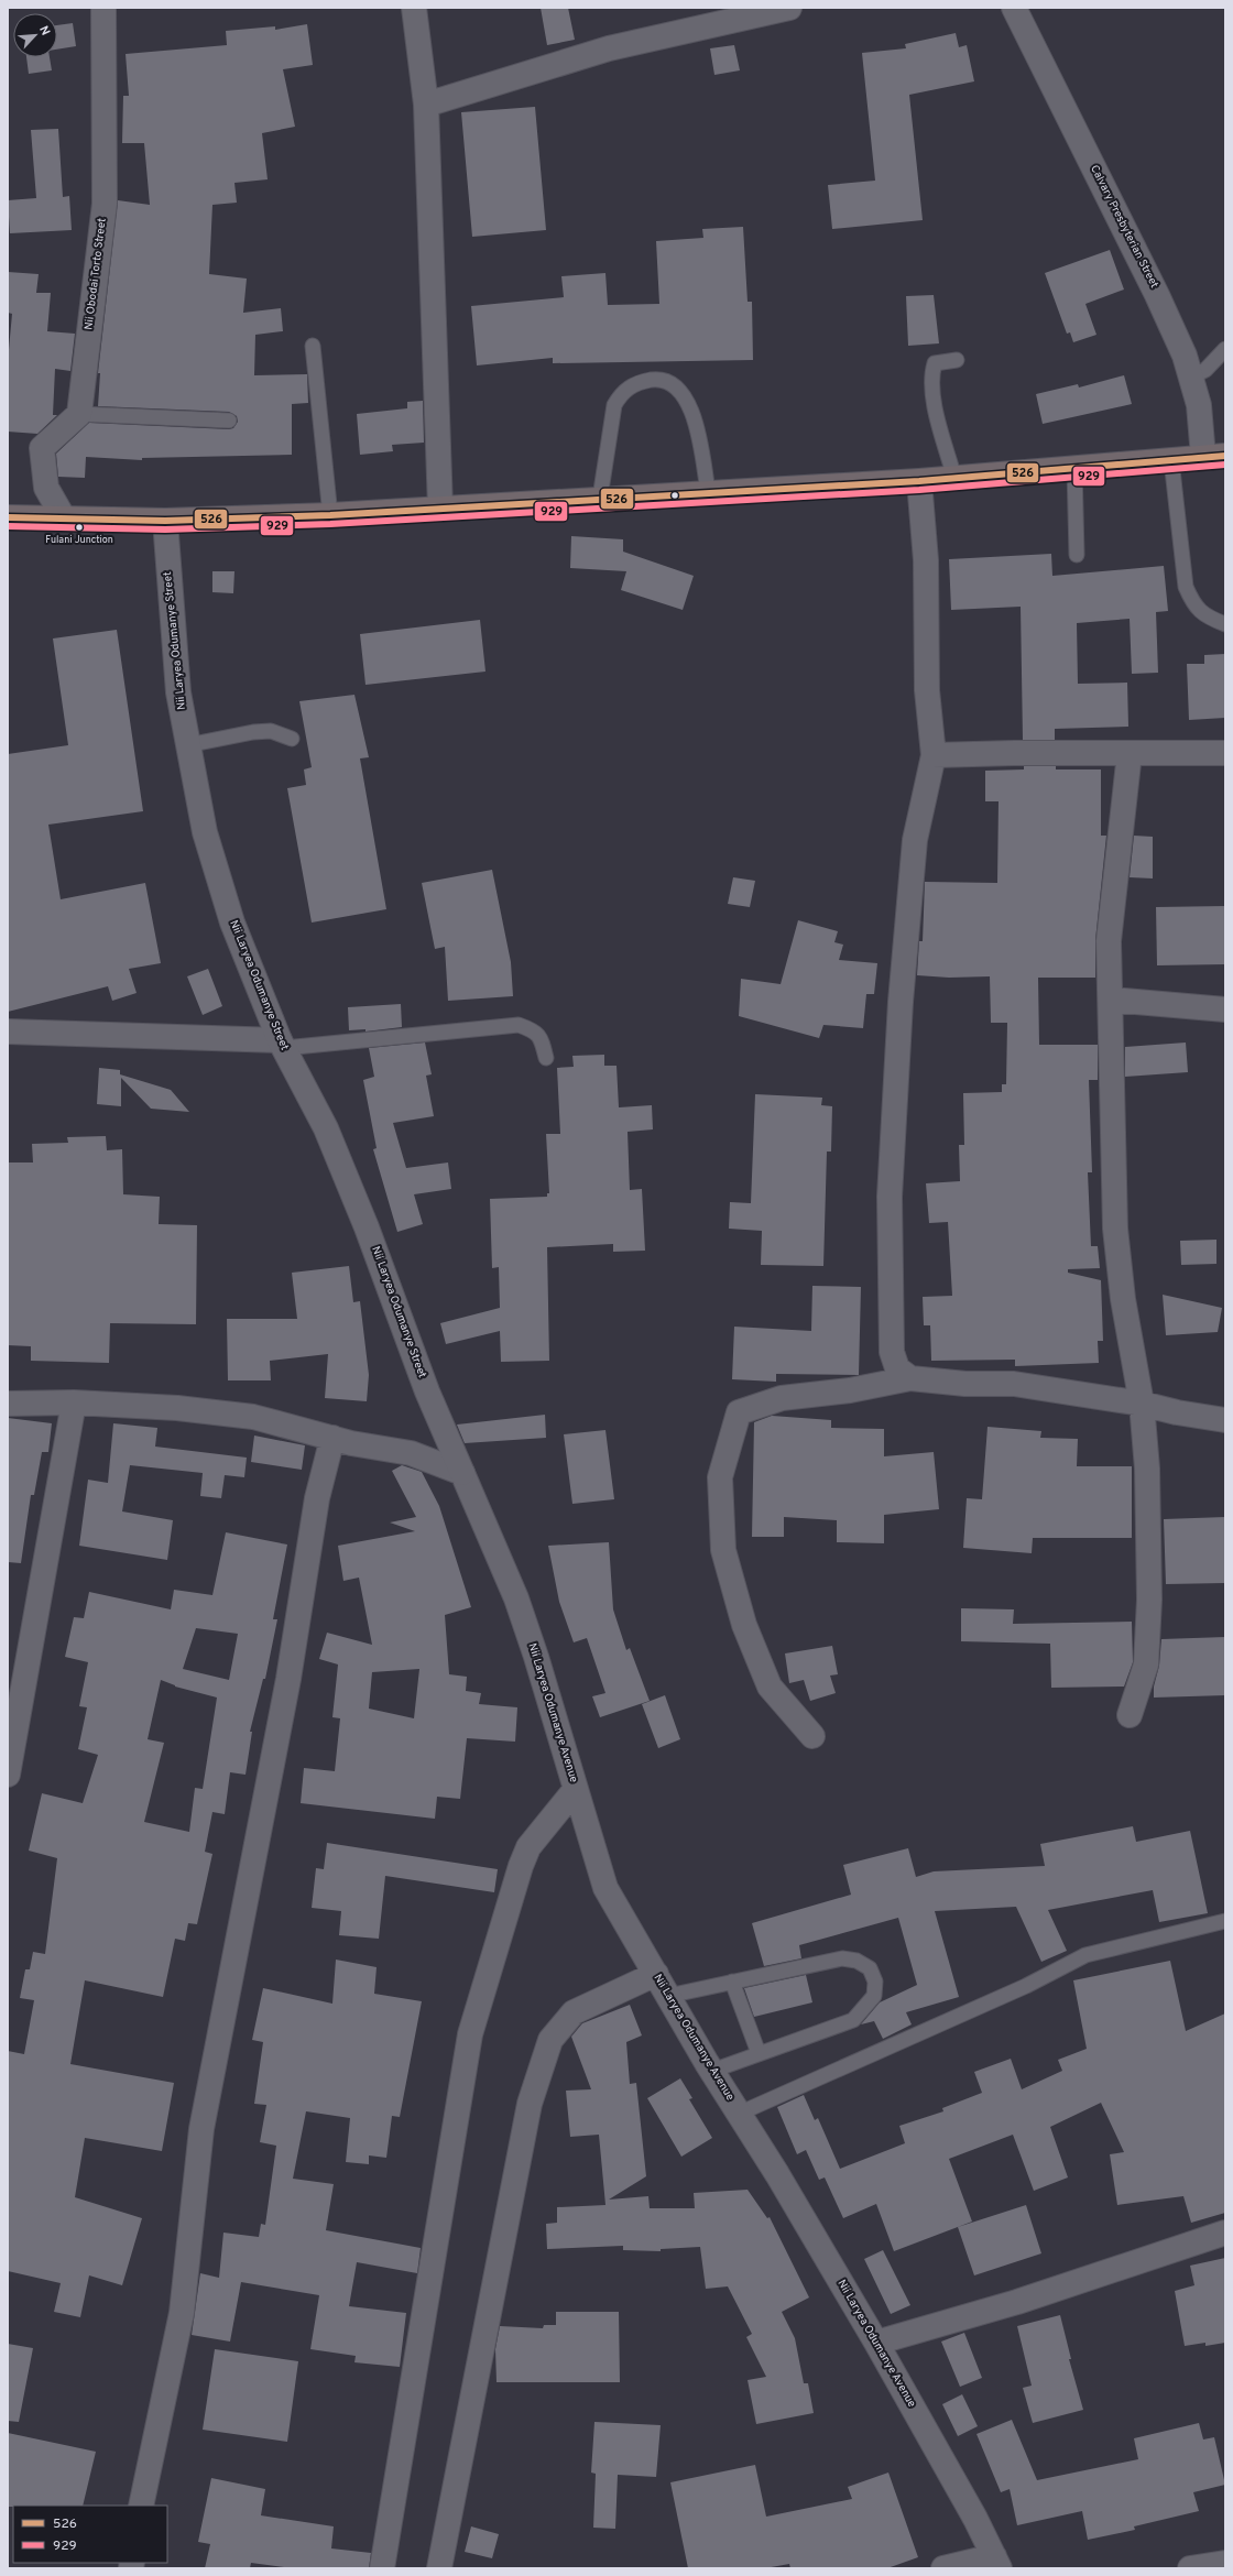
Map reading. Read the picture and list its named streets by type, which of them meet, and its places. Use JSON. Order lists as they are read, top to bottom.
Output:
{
  "streets": {
    "street": [
      "Calvary Presbyterian Street",
      "Nii Obodai Torto Street",
      "Nii Laryea Odumanye Street",
      "Nii Laryea Odumanye Avenue"
    ]
  },
  "crossings": [
    ["Nii Laryea Odumanye Street", "Nii Laryea Odumanye Avenue"]
  ],
  "places": ["Fulani Junction"],
  "lines": ["transit line 526", "transit line 929"],
  "legend": ["526", "929"],
  "north": "top right"
}
